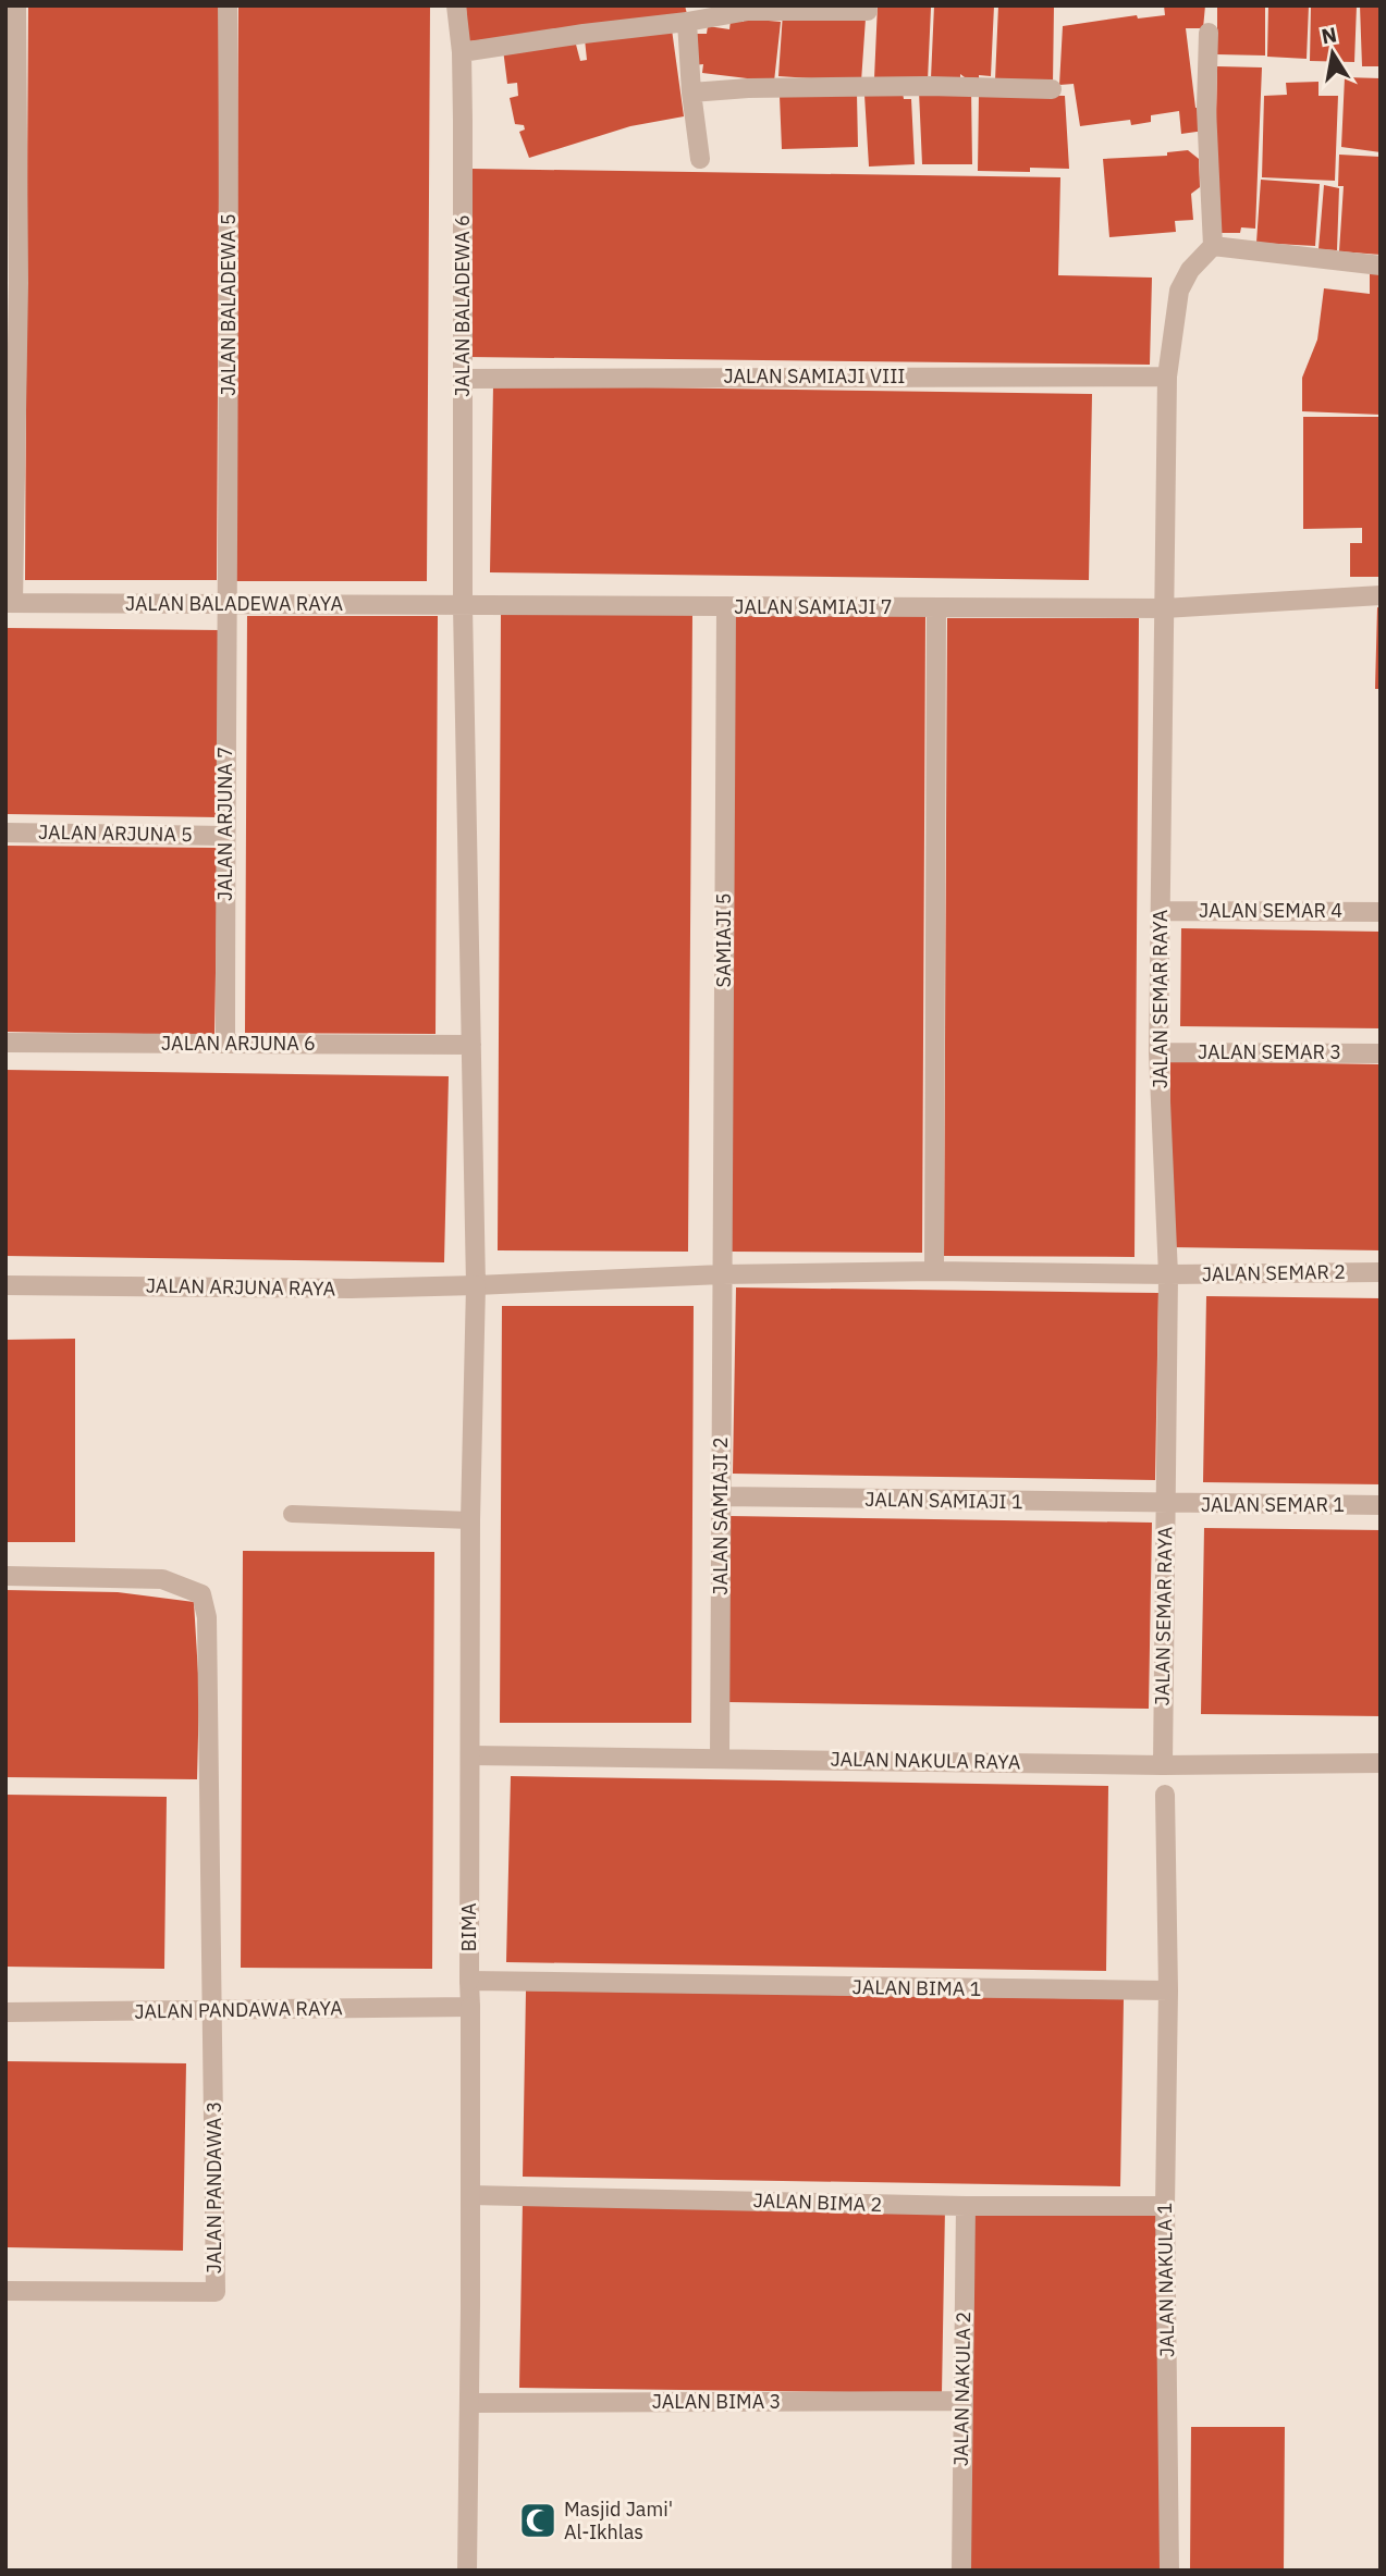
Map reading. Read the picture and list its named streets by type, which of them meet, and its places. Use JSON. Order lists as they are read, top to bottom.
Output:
{
  "streets": {
    "street": [
      "JALAN BALADEWA 5",
      "JALAN BALADEWA 6",
      "JALAN SAMIAJI VIII",
      "JALAN BALADEWA RAYA",
      "JALAN SAMIAJI 7",
      "JALAN ARJUNA 7",
      "JALAN ARJUNA 5",
      "JALAN SEMAR 4",
      "SAMIAJI 5",
      "JALAN SEMAR RAYA",
      "JALAN ARJUNA 6",
      "JALAN SEMAR 3",
      "JALAN SEMAR 2",
      "JALAN ARJUNA RAYA",
      "JALAN SAMIAJI 1",
      "JALAN SEMAR 1",
      "JALAN SAMIAJI 2",
      "JALAN NAKULA RAYA",
      "BIMA",
      "JALAN BIMA 1",
      "JALAN PANDAWA RAYA",
      "JALAN PANDAWA 3",
      "JALAN BIMA 2",
      "JALAN NAKULA 1",
      "JALAN NAKULA 2",
      "JALAN BIMA 3"
    ]
  },
  "crossings": [
    ["JALAN BALADEWA 5", "JALAN BALADEWA RAYA"],
    ["JALAN BALADEWA 5", "JALAN ARJUNA 7"],
    ["JALAN BALADEWA 6", "JALAN SAMIAJI VIII"],
    ["JALAN BALADEWA 6", "JALAN BALADEWA RAYA"],
    ["JALAN BALADEWA 6", "JALAN SAMIAJI 7"],
    ["JALAN BALADEWA 6", "JALAN ARJUNA 6"],
    ["JALAN BALADEWA 6", "BIMA"],
    ["JALAN SAMIAJI VIII", "JALAN SEMAR RAYA"],
    ["JALAN BALADEWA RAYA", "JALAN SAMIAJI 7"],
    ["JALAN BALADEWA RAYA", "JALAN ARJUNA 7"],
    ["JALAN SAMIAJI 7", "SAMIAJI 5"],
    ["JALAN SAMIAJI 7", "JALAN SEMAR RAYA"],
    ["JALAN ARJUNA 7", "JALAN ARJUNA 5"],
    ["JALAN ARJUNA 7", "JALAN ARJUNA 6"],
    ["JALAN SEMAR 4", "JALAN SEMAR RAYA"],
    ["SAMIAJI 5", "JALAN SEMAR 2"],
    ["SAMIAJI 5", "JALAN ARJUNA RAYA"],
    ["SAMIAJI 5", "JALAN SAMIAJI 2"],
    ["JALAN SEMAR RAYA", "JALAN SEMAR 3"],
    ["JALAN SEMAR RAYA", "JALAN SEMAR 2"],
    ["JALAN SEMAR RAYA", "JALAN SAMIAJI 1"],
    ["JALAN SEMAR RAYA", "JALAN SEMAR 1"],
    ["JALAN SEMAR RAYA", "JALAN NAKULA RAYA"],
    ["JALAN ARJUNA 6", "BIMA"],
    ["JALAN SEMAR 2", "JALAN ARJUNA RAYA"],
    ["JALAN SEMAR 2", "JALAN SAMIAJI 2"],
    ["JALAN ARJUNA RAYA", "JALAN SAMIAJI 2"],
    ["JALAN ARJUNA RAYA", "BIMA"],
    ["JALAN SAMIAJI 1", "JALAN SEMAR 1"],
    ["JALAN SAMIAJI 1", "JALAN SAMIAJI 2"],
    ["JALAN SAMIAJI 2", "JALAN NAKULA RAYA"],
    ["JALAN NAKULA RAYA", "BIMA"],
    ["BIMA", "JALAN BIMA 1"],
    ["BIMA", "JALAN PANDAWA RAYA"],
    ["BIMA", "JALAN BIMA 2"],
    ["BIMA", "JALAN BIMA 3"],
    ["JALAN BIMA 1", "JALAN NAKULA 1"],
    ["JALAN PANDAWA RAYA", "JALAN PANDAWA 3"],
    ["JALAN BIMA 2", "JALAN NAKULA 1"],
    ["JALAN BIMA 2", "JALAN NAKULA 2"],
    ["JALAN NAKULA 2", "JALAN BIMA 3"]
  ],
  "places": {
    "mosque": ["Masjid Jami' Al-Ikhlas"]
  },
  "north": "top"
}
